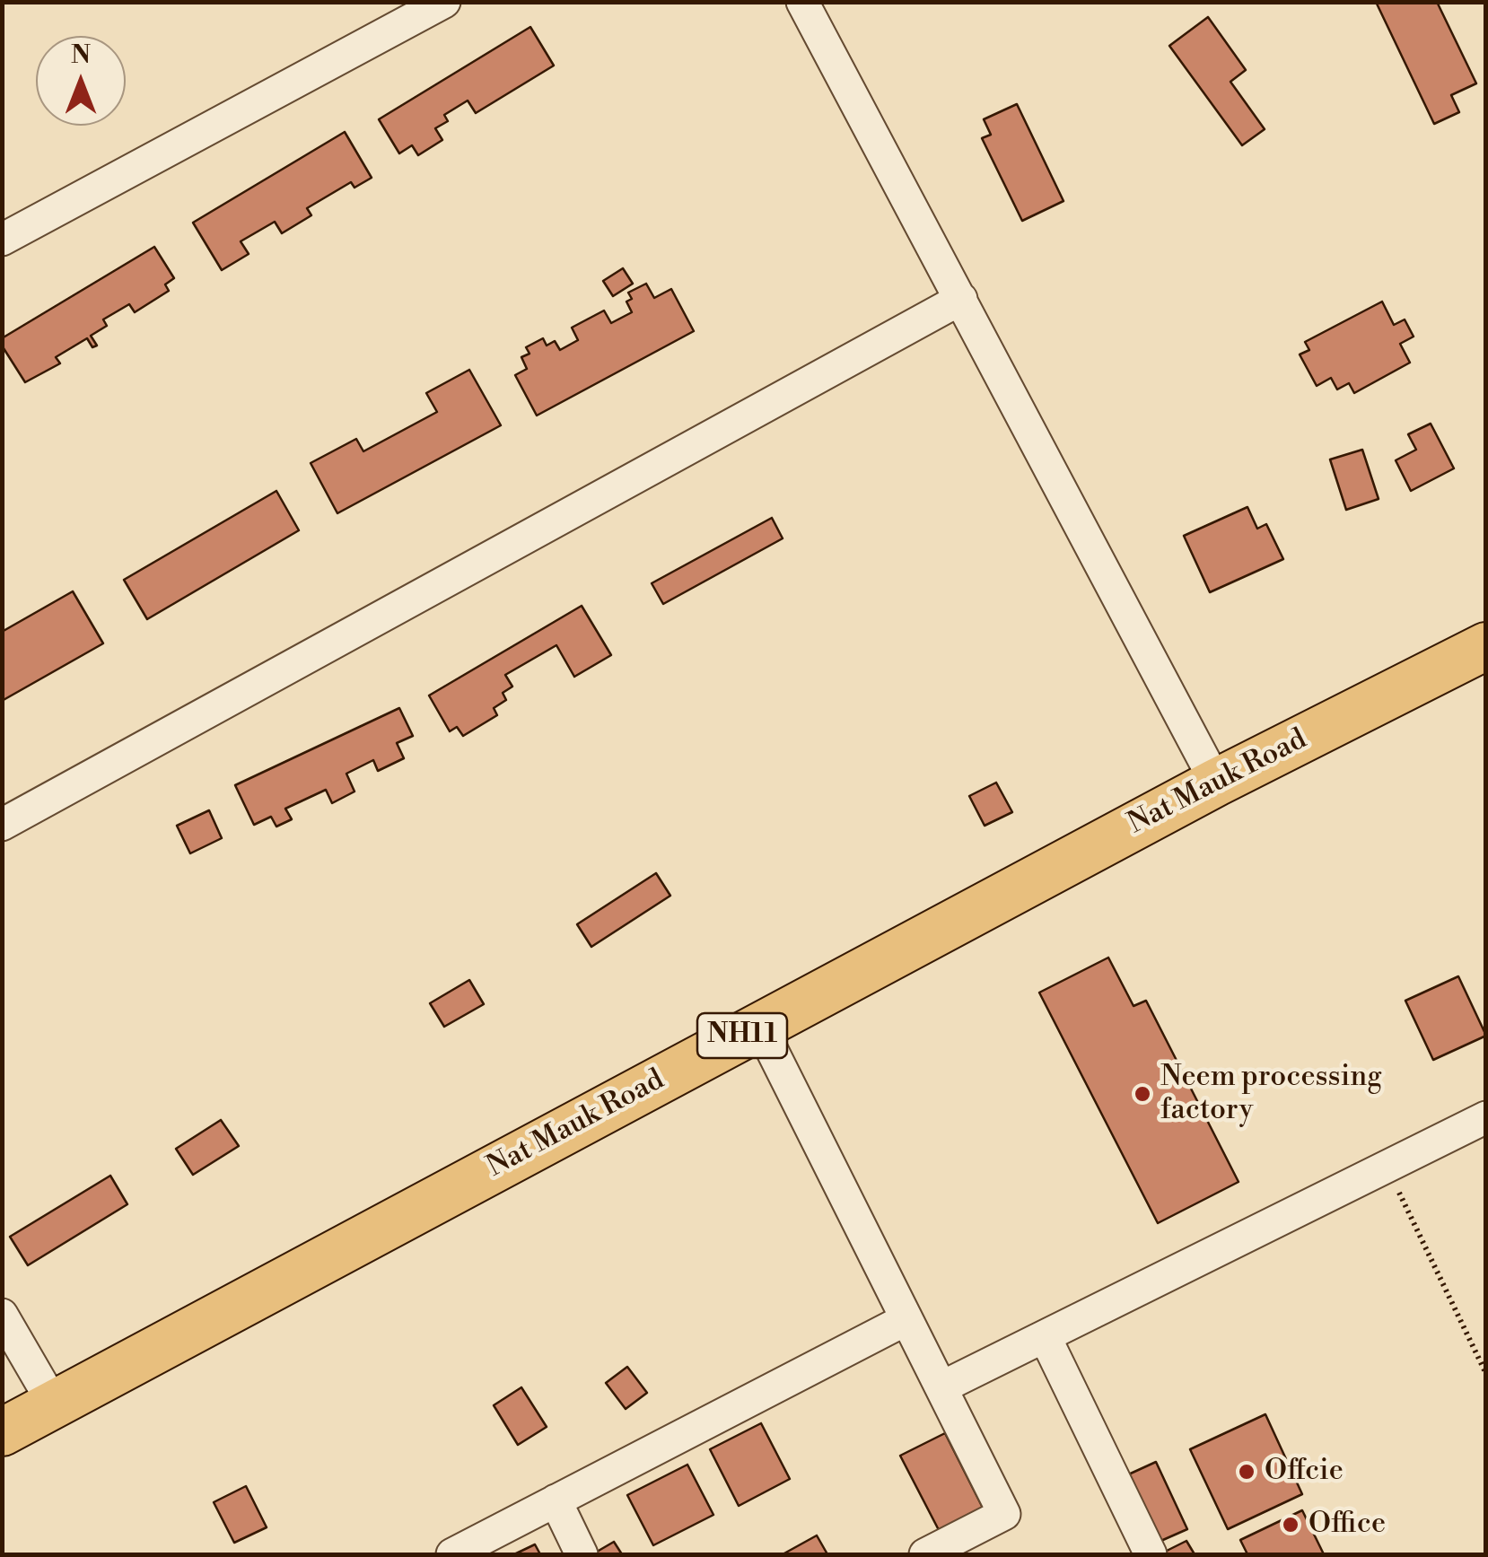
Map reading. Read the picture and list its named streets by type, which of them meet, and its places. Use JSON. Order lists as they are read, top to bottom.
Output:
{
  "streets": {
    "highway": ["Nat Mauk Road", "NH11"]
  },
  "places": ["Neem processing factory", "Offcie", "Office"],
  "north": "top"
}
